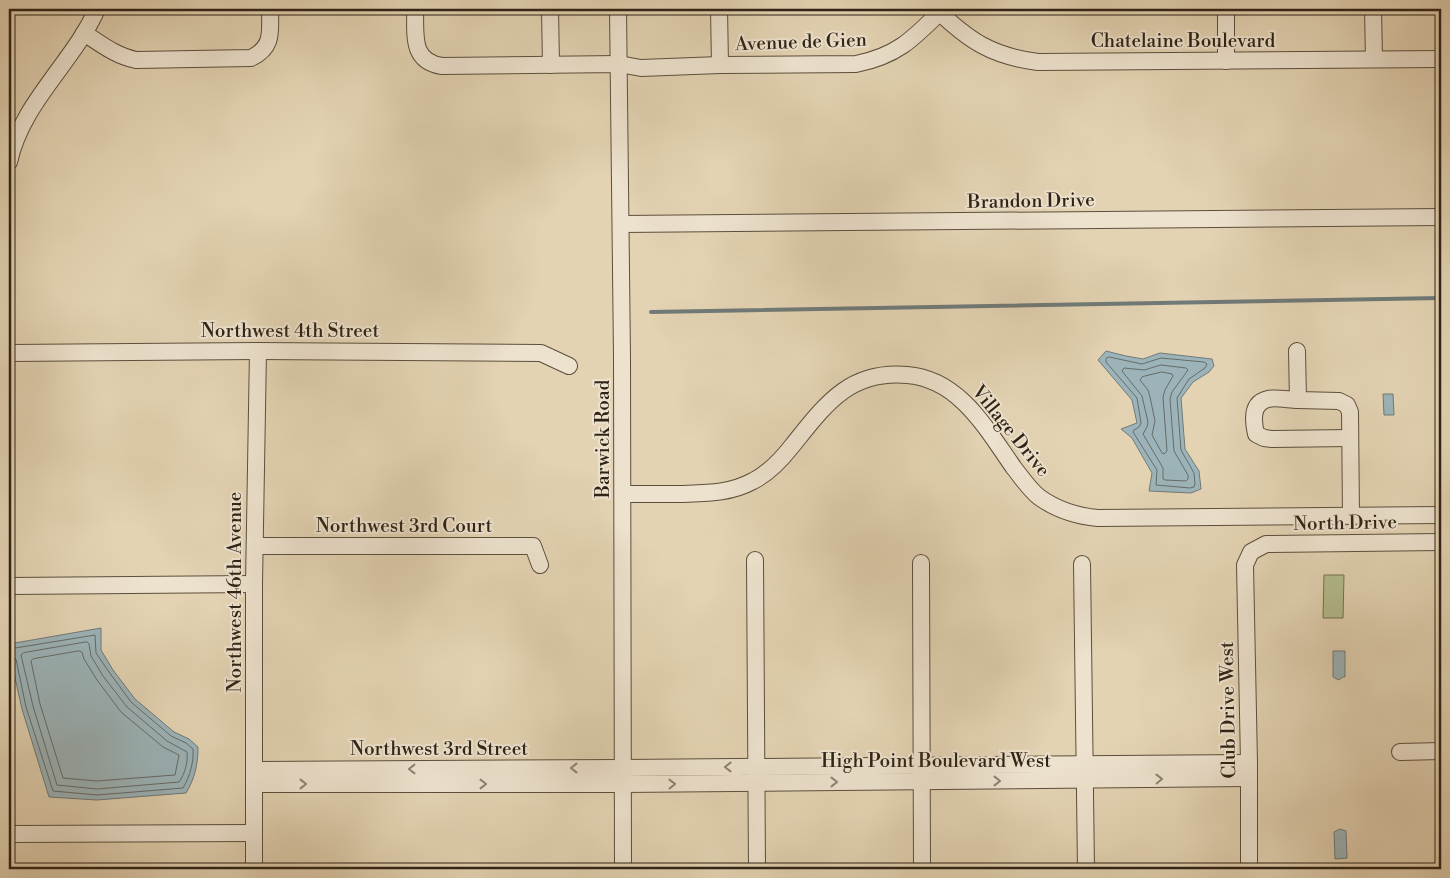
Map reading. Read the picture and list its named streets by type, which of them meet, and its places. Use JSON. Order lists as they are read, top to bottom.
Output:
{
  "streets": {
    "street": [
      "Chatelaine Boulevard",
      "Avenue de Gien",
      "Brandon Drive",
      "Northwest 4th Street",
      "Village Drive",
      "Barwick Road",
      "North Drive",
      "Northwest 3rd Court",
      "Northwest 46th Avenue",
      "Club Drive West",
      "Northwest 3rd Street",
      "High Point Boulevard West"
    ]
  },
  "crossings": [
    ["Chatelaine Boulevard", "Avenue de Gien"],
    ["Avenue de Gien", "Barwick Road"],
    ["Brandon Drive", "Barwick Road"],
    ["Northwest 4th Street", "Northwest 46th Avenue"],
    ["Village Drive", "Barwick Road"],
    ["Barwick Road", "Northwest 3rd Street"],
    ["Barwick Road", "High Point Boulevard West"],
    ["North Drive", "Club Drive West"],
    ["Northwest 3rd Court", "Northwest 46th Avenue"],
    ["Northwest 46th Avenue", "Northwest 3rd Street"],
    ["Club Drive West", "High Point Boulevard West"],
    ["Northwest 3rd Street", "High Point Boulevard West"]
  ]
}
